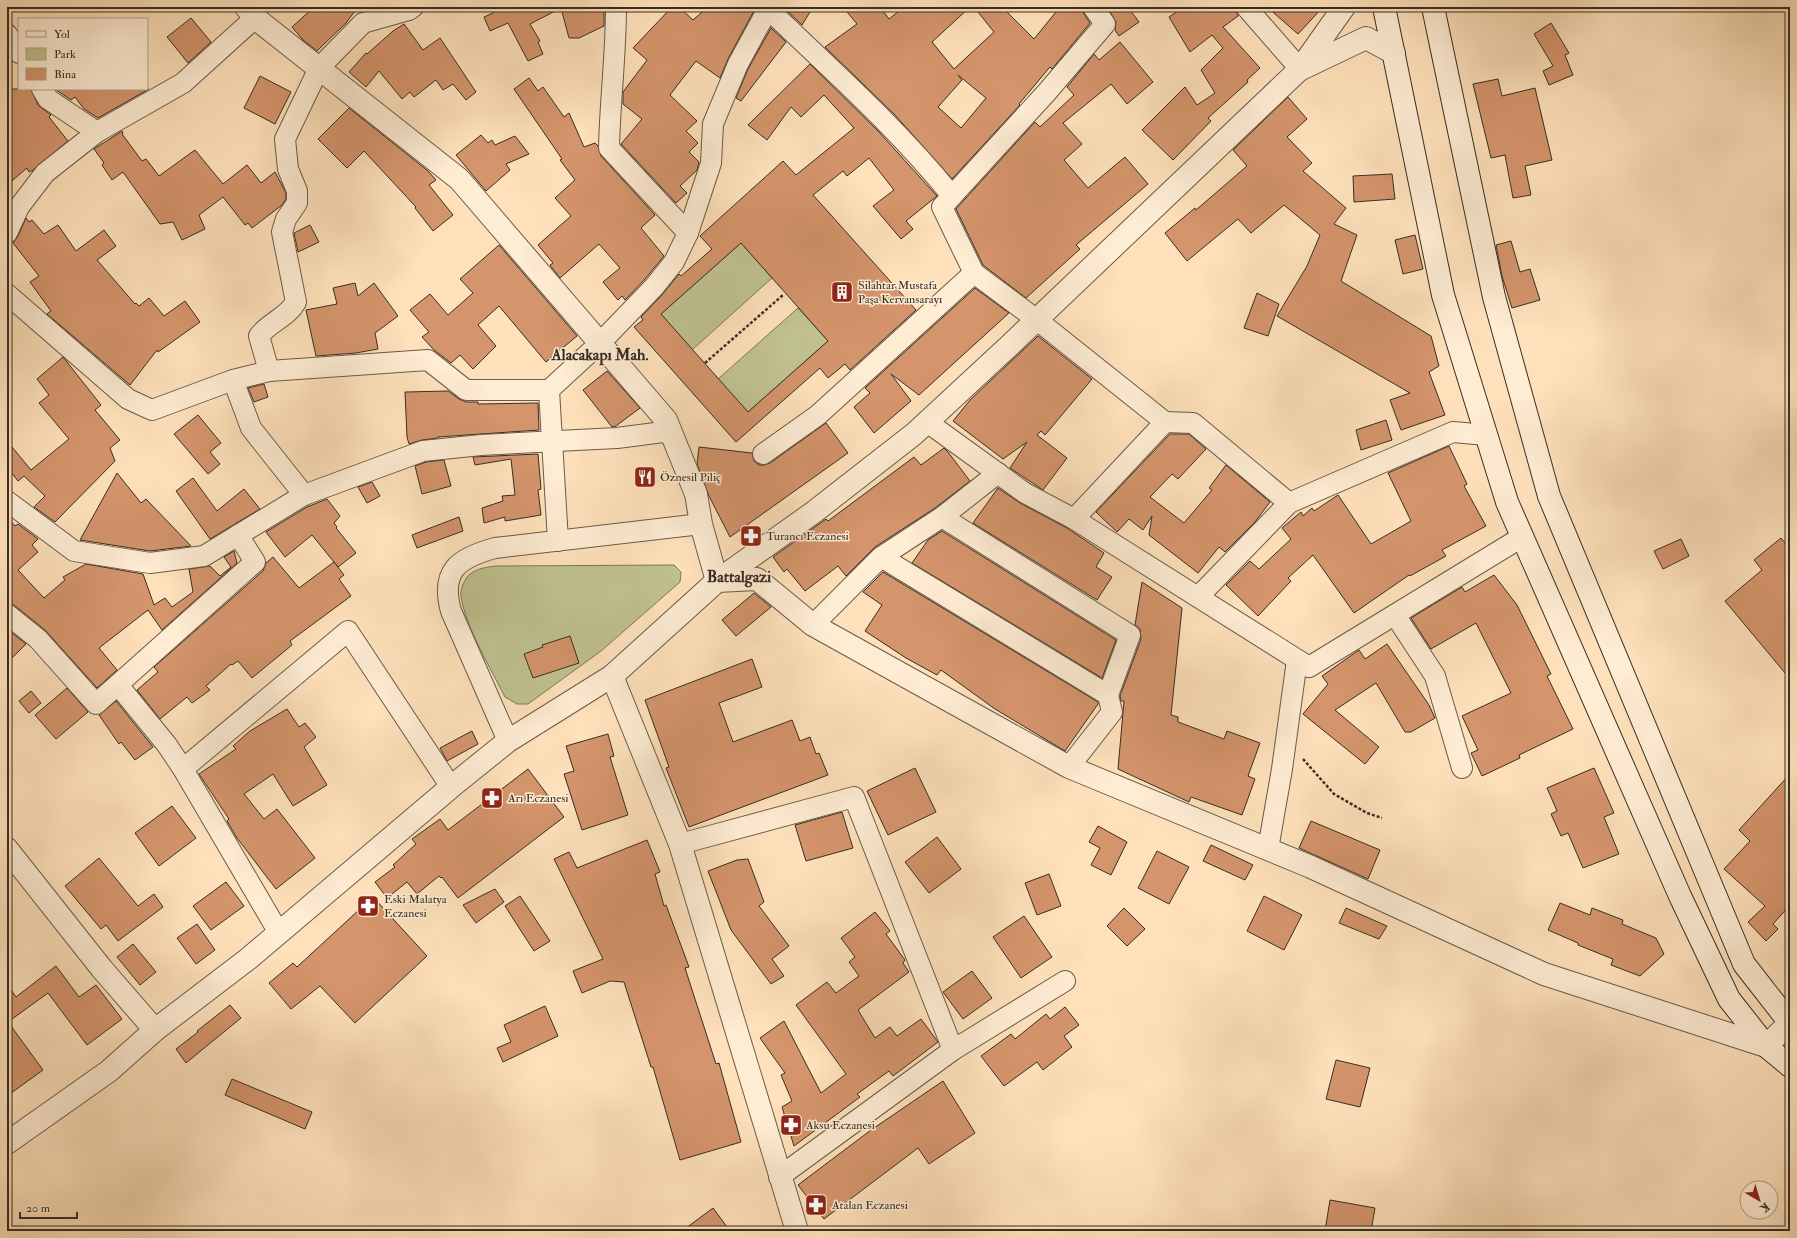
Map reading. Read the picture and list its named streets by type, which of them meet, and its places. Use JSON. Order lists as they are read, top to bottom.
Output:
{
  "districts": ["Alacakapı Mah.", "Battalgazi"],
  "places": {
    "building": ["Silahtar Mustafa Paşa Kervansarayı"],
    "restaurant": ["Öznesil Piliç"],
    "pharmacy": [
      "Turancı Eczanesi",
      "Arı Eczanesi",
      "Eski Malatya Eczanesi",
      "Aksu Eczanesi",
      "Atalan Eczanesi"
    ]
  },
  "legend": ["Yol", "Park", "Bina"],
  "scale_bar": "20 m",
  "north": "bottom right"
}
